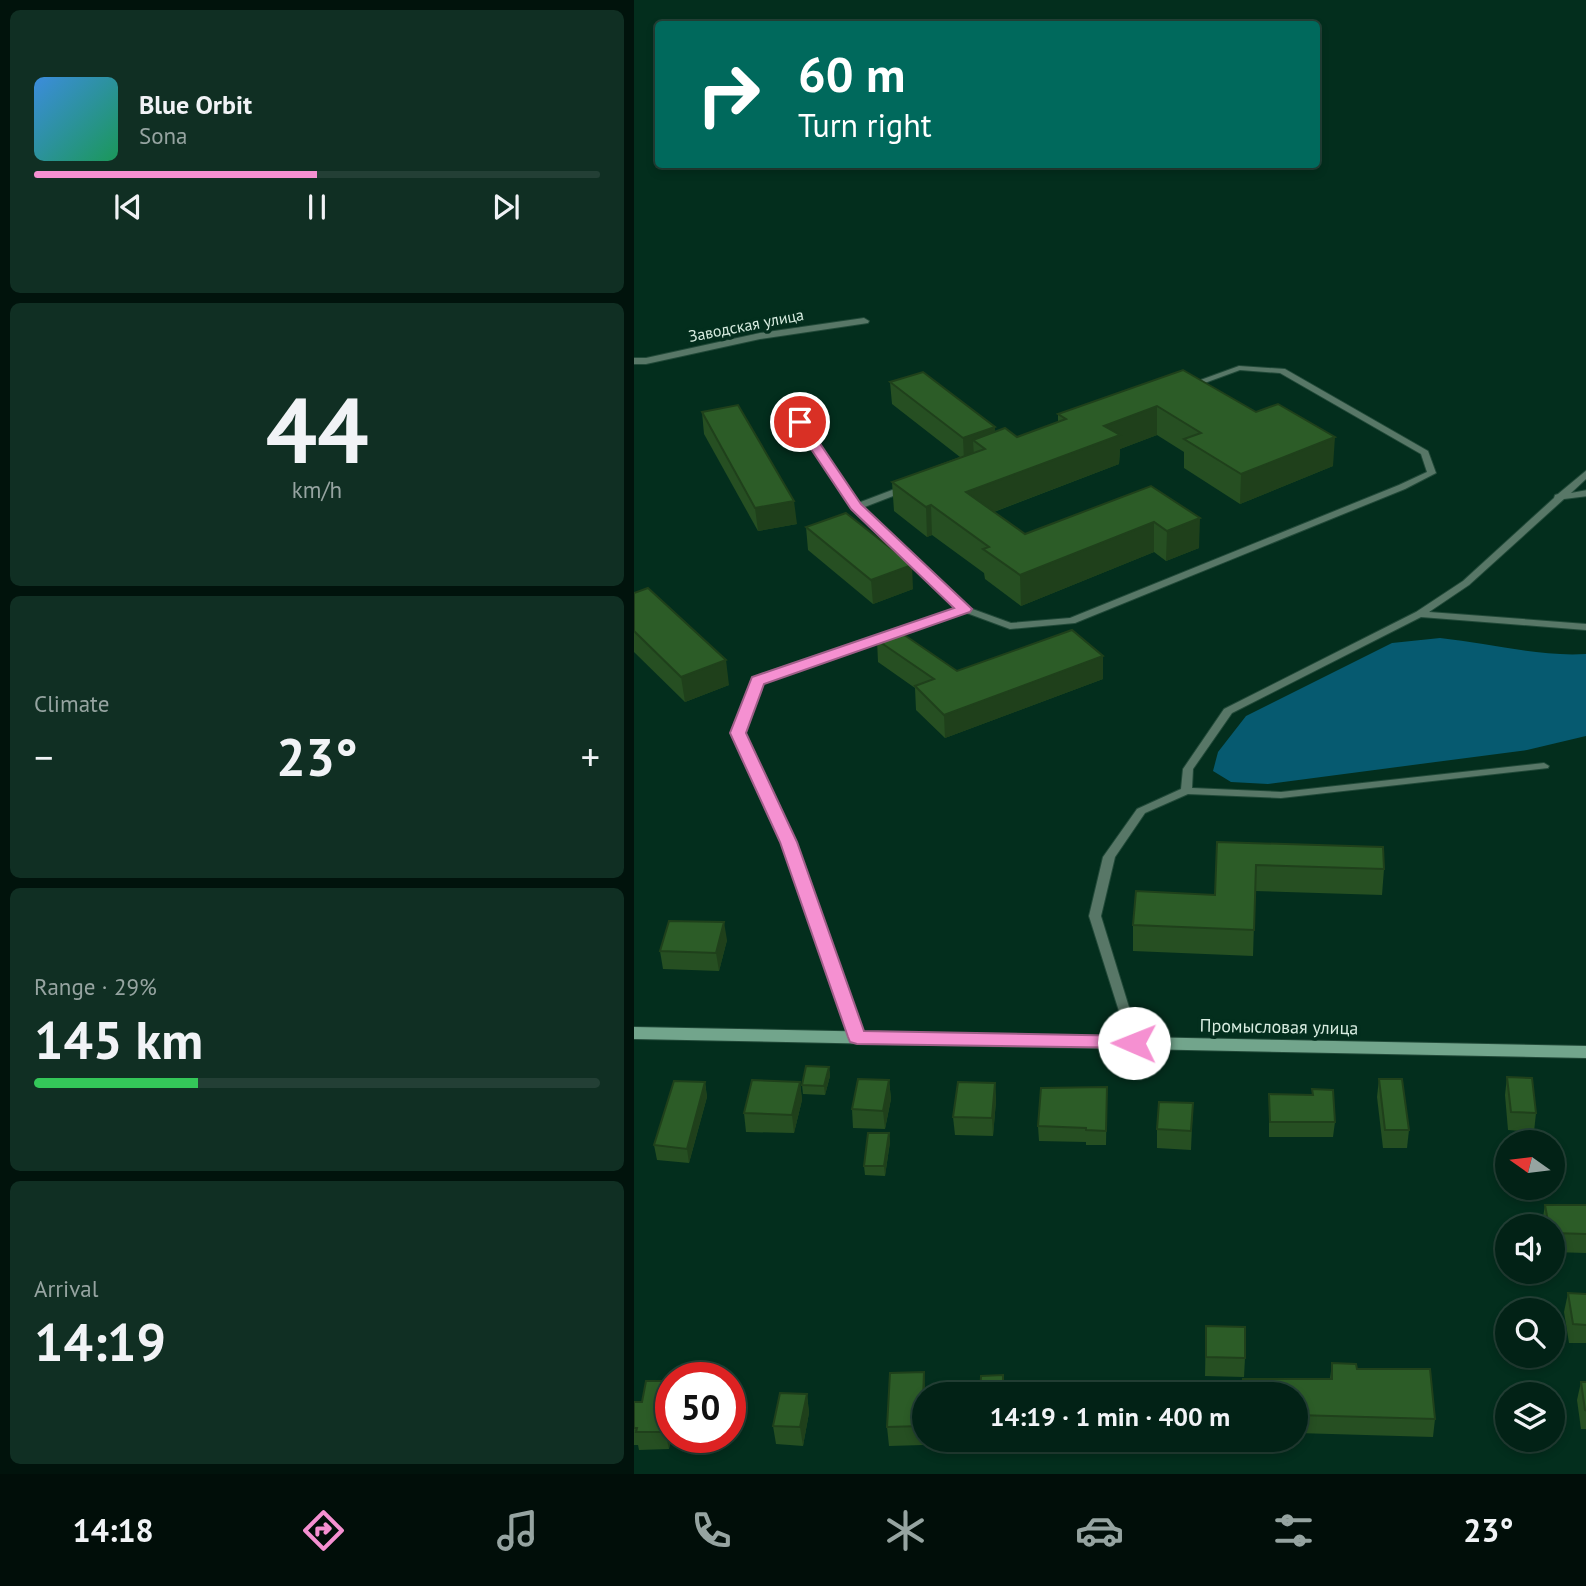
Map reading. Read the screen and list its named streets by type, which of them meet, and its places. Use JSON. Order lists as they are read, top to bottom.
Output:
{
  "streets": {
    "main road": ["Промысловая улица"],
    "street": ["Заводская улица"]
  },
  "north": "left",
  "page": {
    "turn": ["60 m", "Turn right"],
    "song": ["Blue Orbit", "Sona"],
    "tile": [
      ["44", "km/h"],
      "Climate",
      ["Range · 29%", "145 km"],
      ["Arrival", "14:19"]
    ],
    "heat": ["−", "23°", "+"],
    "limit": "50",
    "trip": "14:19 · 1 min · 400 m",
    "tabs": ["14:18", "23°"]
  }
}
